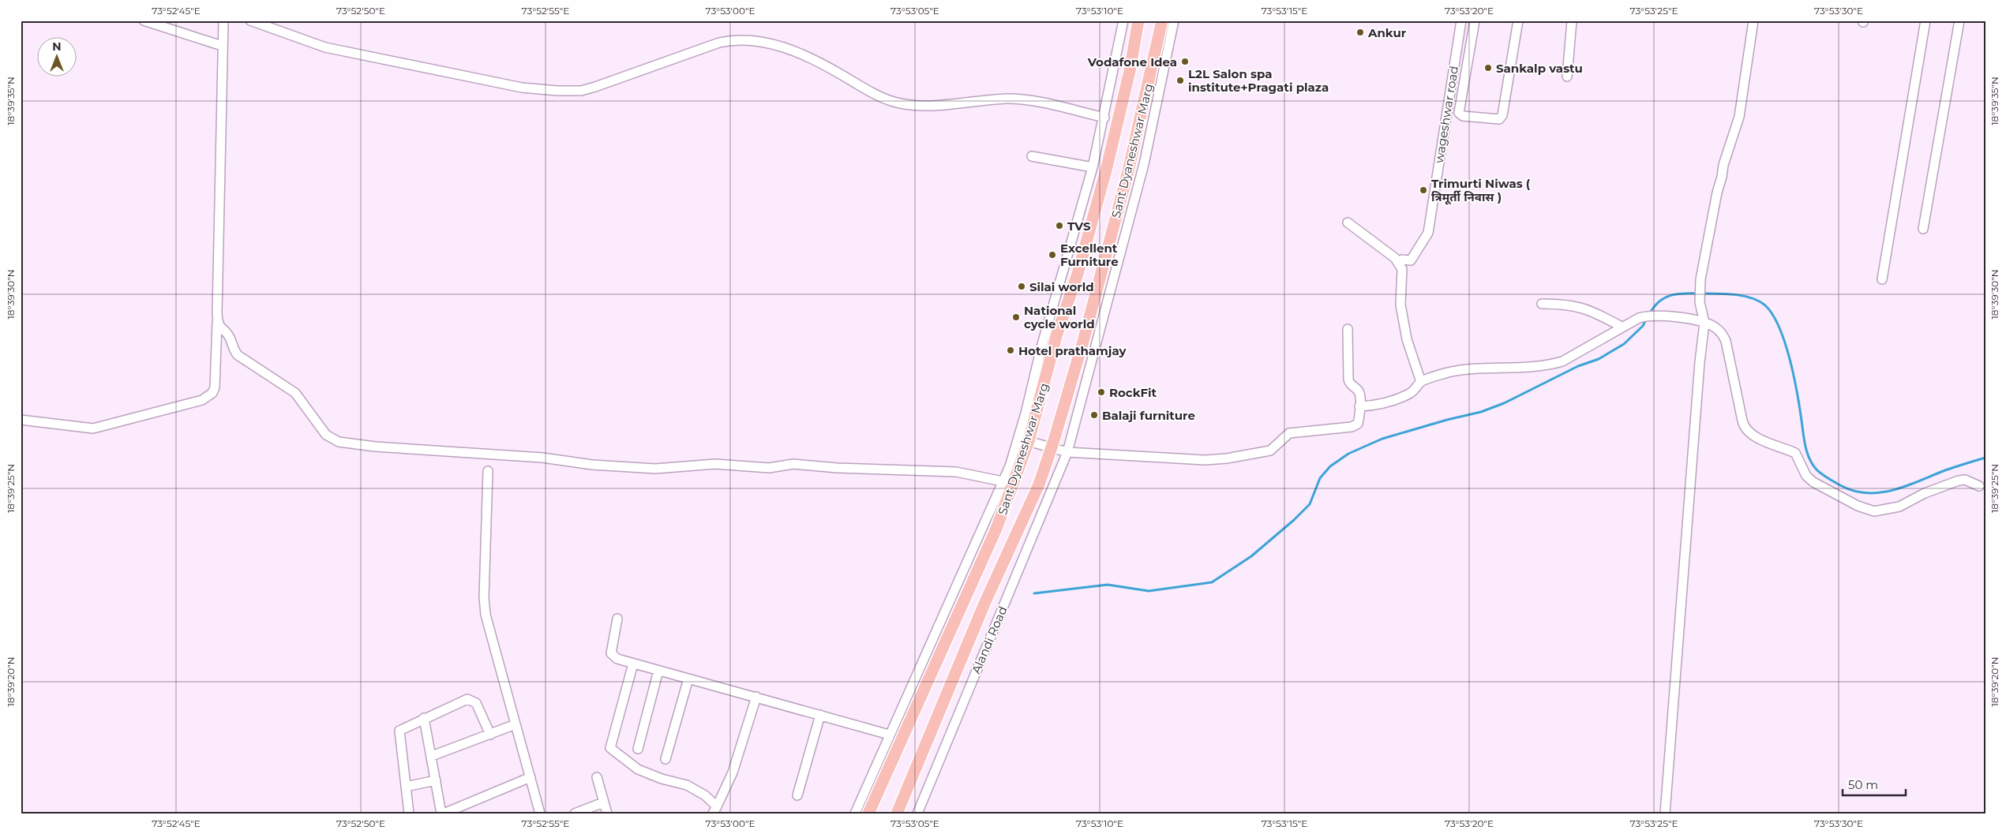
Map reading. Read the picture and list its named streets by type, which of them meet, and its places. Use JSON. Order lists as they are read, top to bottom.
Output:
{
  "streets": {
    "main road": ["Sant Dyaneshwar Marg"],
    "street": ["wageshwar road", "Alandi Road"]
  },
  "places": [
    "Ankur",
    "Vodafone Idea",
    "Sankalp vastu",
    "L2L Salon spa institute+Pragati plaza",
    "Trimurti Niwas ( त्रिमूर्ती निवास )",
    "TVS",
    "Excellent Furniture",
    "Silai world",
    "National cycle world",
    "Hotel prathamjay",
    "RockFit",
    "Balaji furniture"
  ],
  "scale_bar": "50 m",
  "north": "top",
  "coordinates": [
    "73°52'45\"E",
    "73°52'50\"E",
    "73°52'55\"E",
    "73°53'00\"E",
    "73°53'05\"E",
    "73°53'10\"E",
    "73°53'15\"E",
    "73°53'20\"E",
    "73°53'25\"E",
    "73°53'30\"E",
    "18°39'35\"N",
    "18°39'30\"N",
    "18°39'25\"N",
    "18°39'20\"N"
  ]
}
